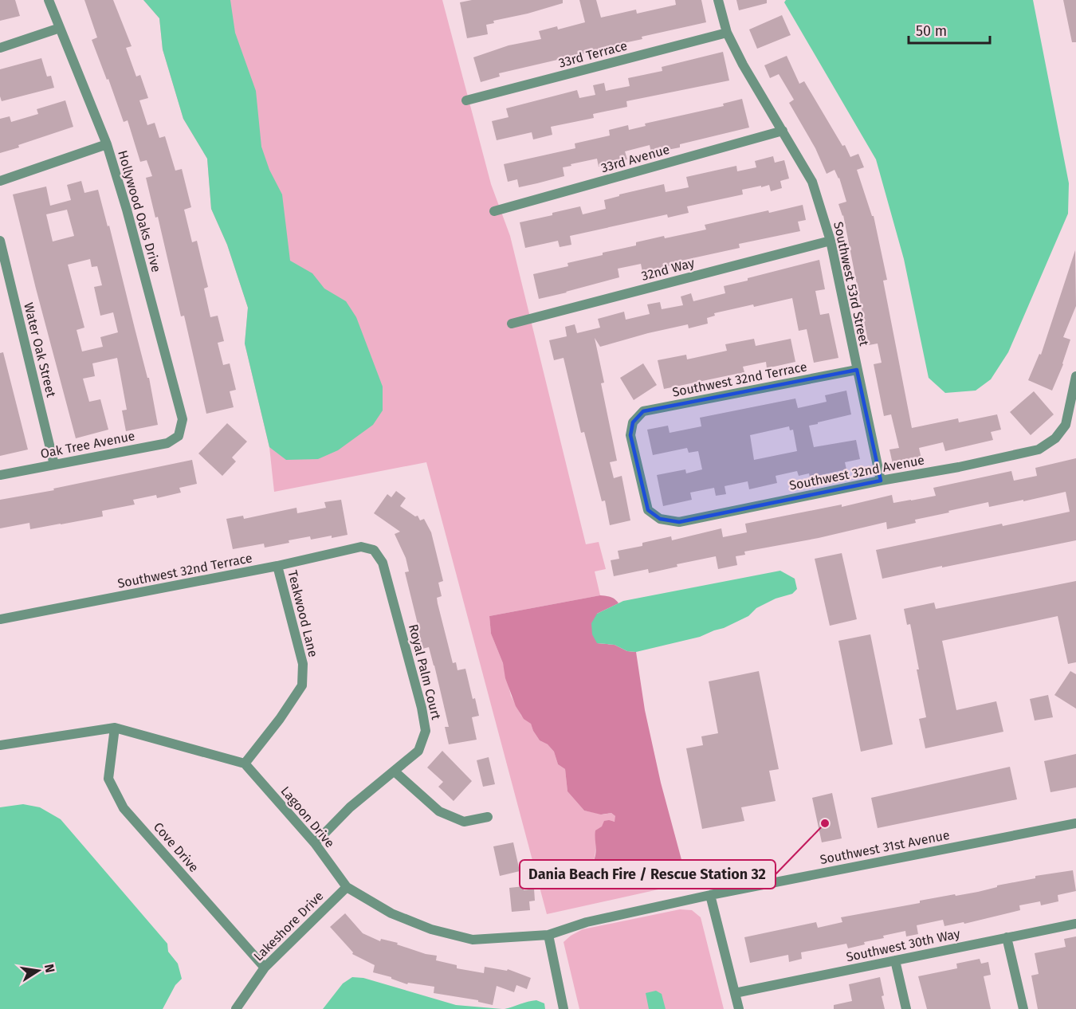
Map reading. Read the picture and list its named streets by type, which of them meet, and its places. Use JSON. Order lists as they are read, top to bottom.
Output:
{
  "streets": {
    "street": [
      "33rd Terrace",
      "33rd Avenue",
      "Hollywood Oaks Drive",
      "32nd Way",
      "Southwest 53rd Street",
      "Water Oak Street",
      "Southwest 32nd Terrace",
      "Oak Tree Avenue",
      "Southwest 32nd Avenue",
      "Teakwood Lane",
      "Royal Palm Court",
      "Lagoon Drive",
      "Cove Drive",
      "Southwest 31st Avenue",
      "Lakeshore Drive",
      "Southwest 30th Way"
    ]
  },
  "crossings": [
    ["33rd Terrace", "Southwest 53rd Street"],
    ["33rd Avenue", "Southwest 53rd Street"],
    ["Hollywood Oaks Drive", "Oak Tree Avenue"],
    ["32nd Way", "Southwest 53rd Street"],
    ["Southwest 53rd Street", "Southwest 32nd Terrace"],
    ["Southwest 53rd Street", "Southwest 32nd Avenue"],
    ["Water Oak Street", "Oak Tree Avenue"],
    ["Southwest 32nd Terrace", "Southwest 32nd Avenue"],
    ["Southwest 32nd Terrace", "Teakwood Lane"],
    ["Southwest 32nd Terrace", "Royal Palm Court"],
    ["Teakwood Lane", "Lagoon Drive"],
    ["Royal Palm Court", "Lagoon Drive"],
    ["Lagoon Drive", "Southwest 31st Avenue"],
    ["Lagoon Drive", "Lakeshore Drive"],
    ["Cove Drive", "Lakeshore Drive"]
  ],
  "places": ["Dania Beach Fire / Rescue Station 32"],
  "scale_bar": "50 m",
  "north": "right"
}
